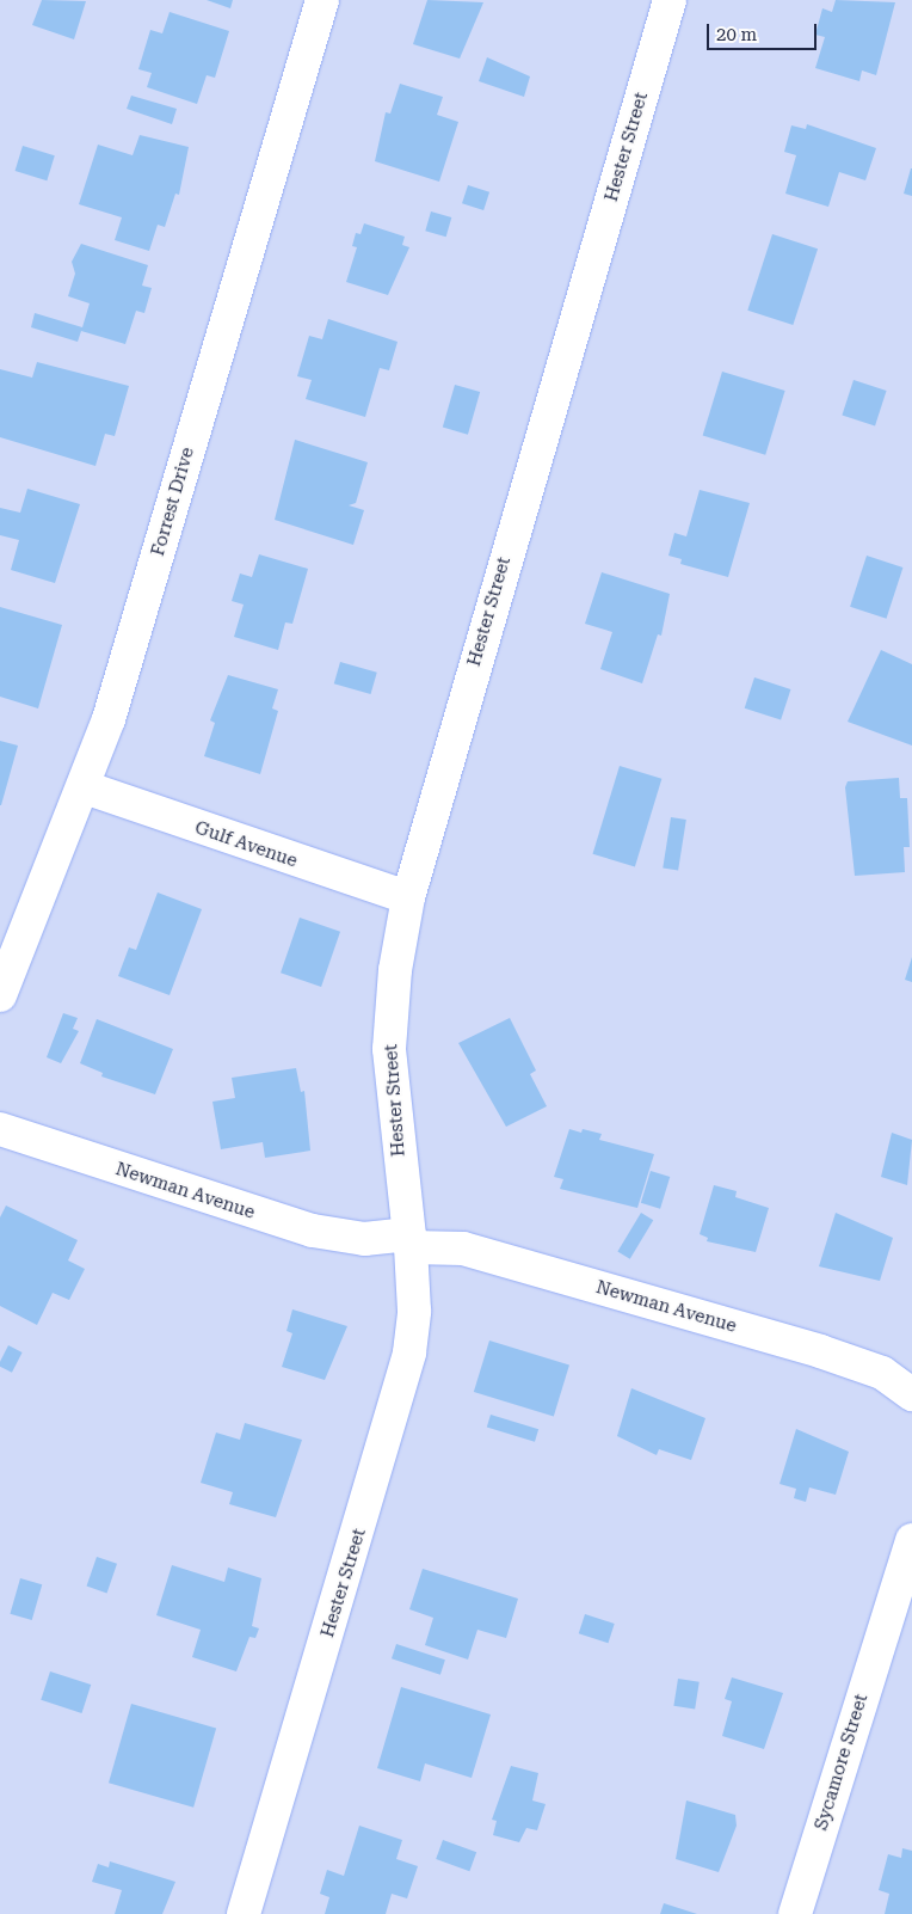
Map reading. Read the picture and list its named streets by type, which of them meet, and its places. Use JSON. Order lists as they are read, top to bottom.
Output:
{
  "streets": {
    "street": [
      "Hester Street",
      "Forrest Drive",
      "Gulf Avenue",
      "Newman Avenue",
      "Sycamore Street"
    ]
  },
  "crossings": [
    ["Hester Street", "Gulf Avenue"],
    ["Hester Street", "Newman Avenue"],
    ["Forrest Drive", "Gulf Avenue"]
  ],
  "scale_bar": "20 m"
}
